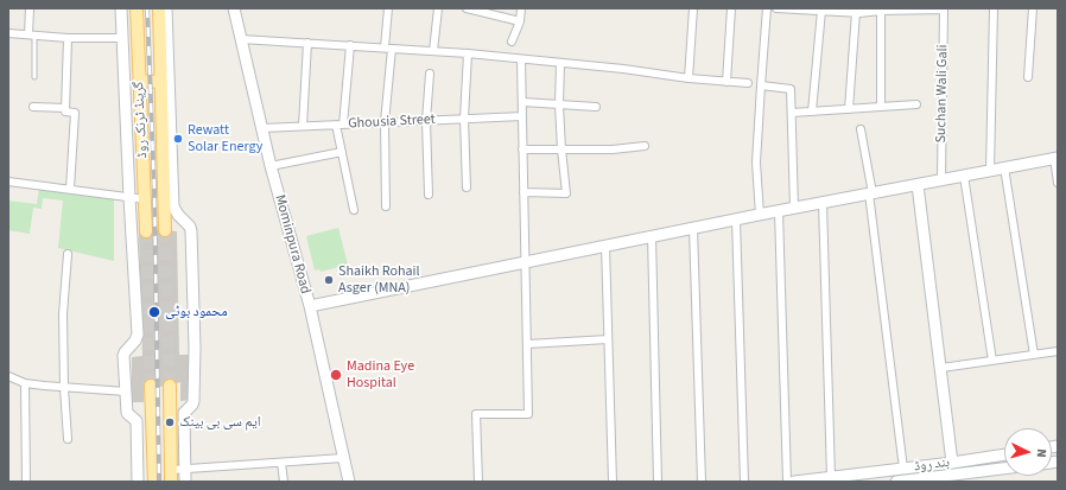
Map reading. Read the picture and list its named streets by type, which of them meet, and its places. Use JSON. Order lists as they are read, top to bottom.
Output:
{
  "streets": {
    "main road": ["گرینڈ ٹرنک روڈ"],
    "street": [
      "Suchan Wali Gali",
      "Ghousia Street",
      "Mominpura Road",
      "بند روڈ"
    ]
  },
  "crossings": [
    ["Ghousia Street", "Mominpura Road"]
  ],
  "places": [
    "Rewatt Solar Energy",
    "Shaikh Rohail Asger (MNA)",
    "محمود بوٹی",
    "Madina Eye Hospital",
    "ایم سی بی بینک"
  ],
  "north": "right"
}
